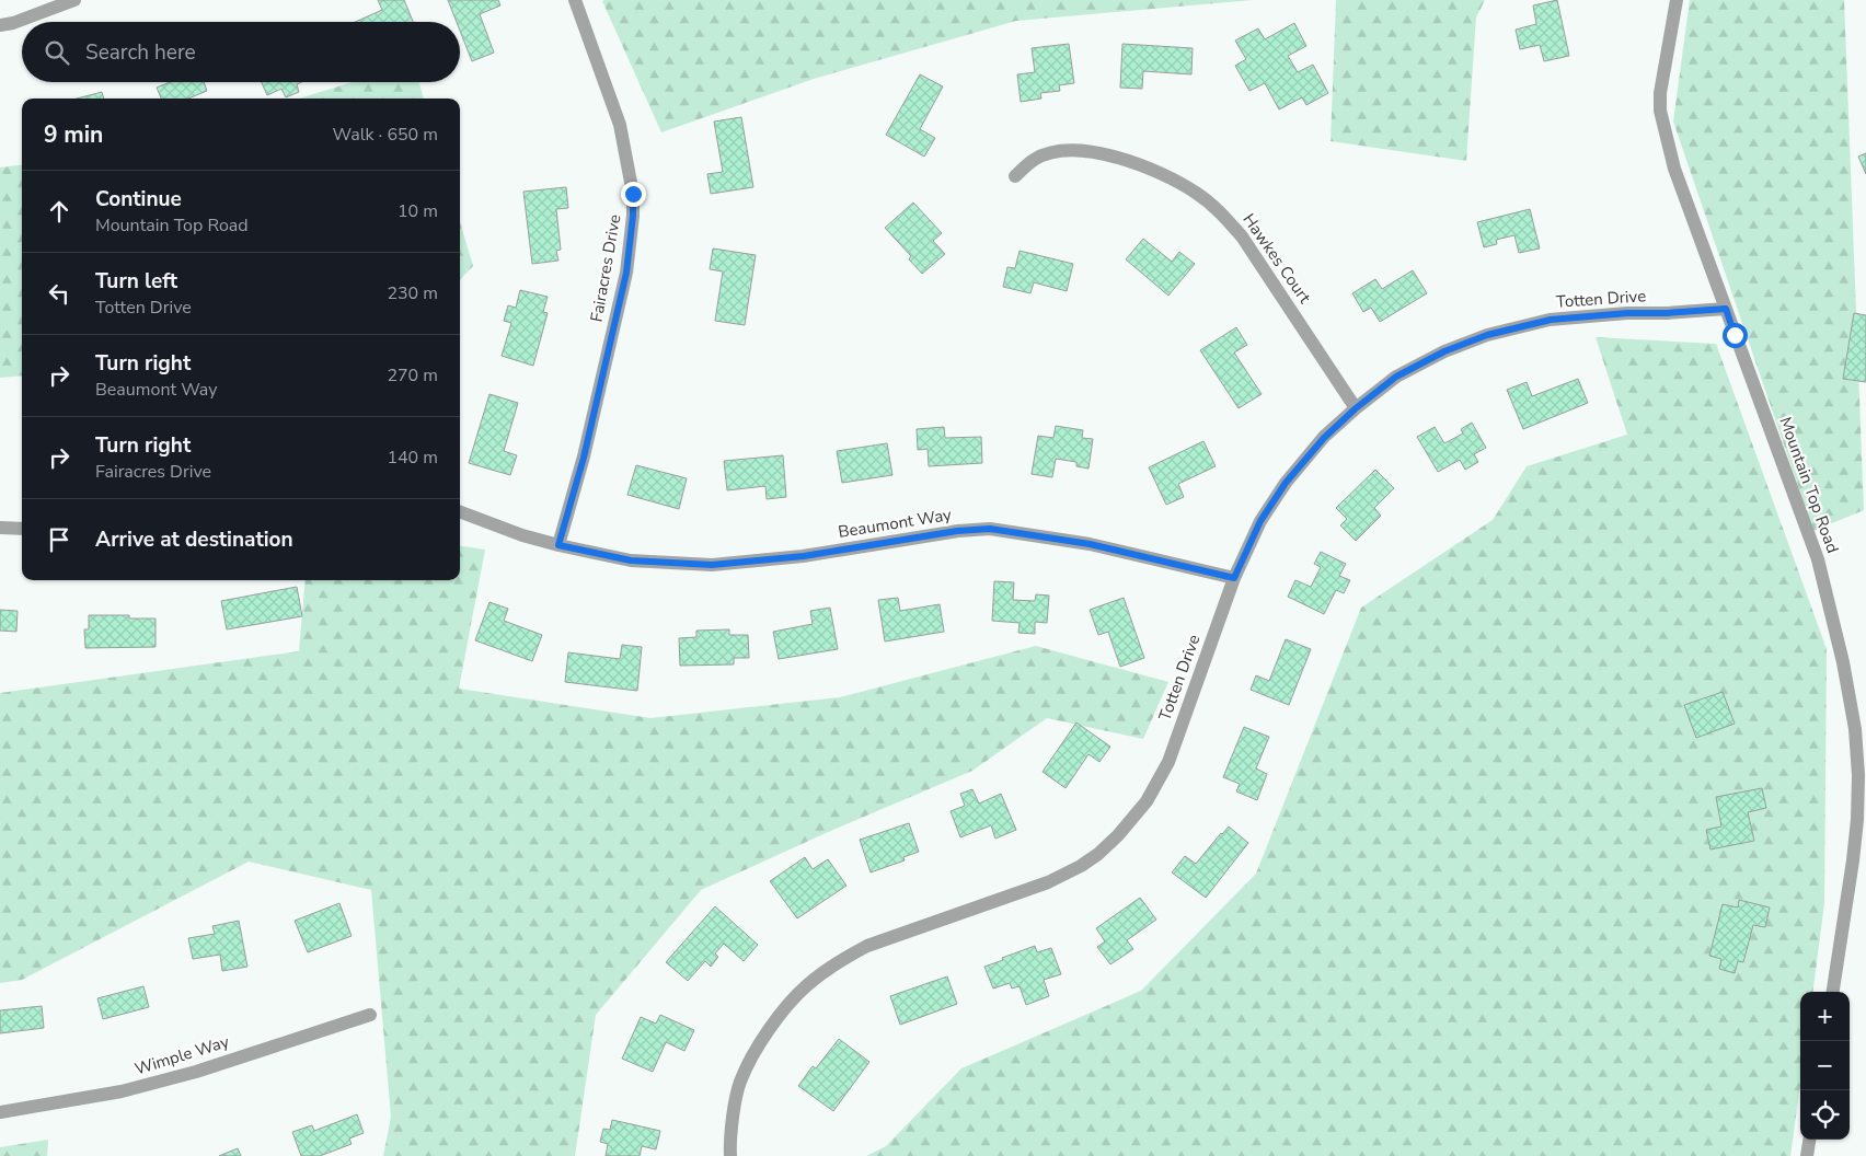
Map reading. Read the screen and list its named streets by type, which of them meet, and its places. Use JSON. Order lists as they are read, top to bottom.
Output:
{
  "streets": {
    "street": [
      "Hawkes Court",
      "Fairacres Drive",
      "Totten Drive",
      "Mountain Top Road",
      "Beaumont Way",
      "Wimple Way"
    ]
  },
  "crossings": [
    ["Hawkes Court", "Totten Drive"],
    ["Fairacres Drive", "Beaumont Way"],
    ["Totten Drive", "Mountain Top Road"],
    ["Totten Drive", "Beaumont Way"]
  ],
  "page": {
    "search": "Search here",
    "heading": ["9 min", "Walk · 650 m"],
    "list": [
      ["Continue", "Mountain Top Road", "10 m"],
      ["Turn left", "Totten Drive", "230 m"],
      ["Turn right", "Beaumont Way", "270 m"],
      ["Turn right", "Fairacres Drive", "140 m"],
      "Arrive at destination"
    ],
    "map_buttons": ["+", "−"]
  }
}
